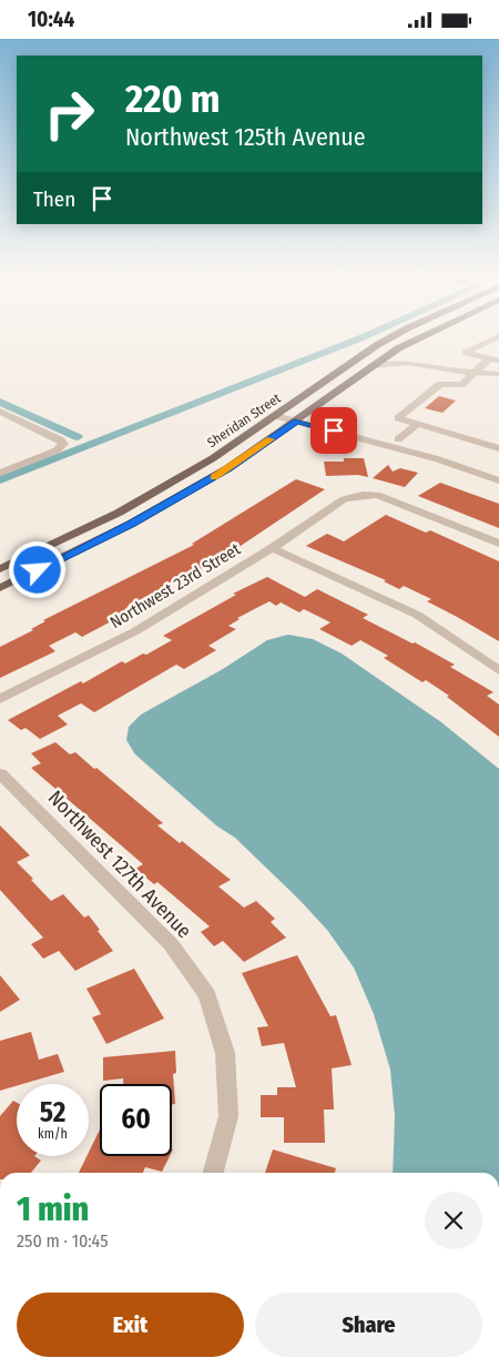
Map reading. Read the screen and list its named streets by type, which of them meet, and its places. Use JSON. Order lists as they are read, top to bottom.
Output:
{
  "streets": {
    "main road": ["Sheridan Street"],
    "street": ["Northwest 23rd Street", "Northwest 127th Avenue"]
  },
  "page": {
    "status": "10:44",
    "turn": ["220 m", "Northwest 125th Avenue"],
    "then": "Then",
    "speed": "52 km/h",
    "limit": "60",
    "heading": ["1 min", "250 m · 10:45"],
    "buttons": ["Exit", "Share"]
  }
}
